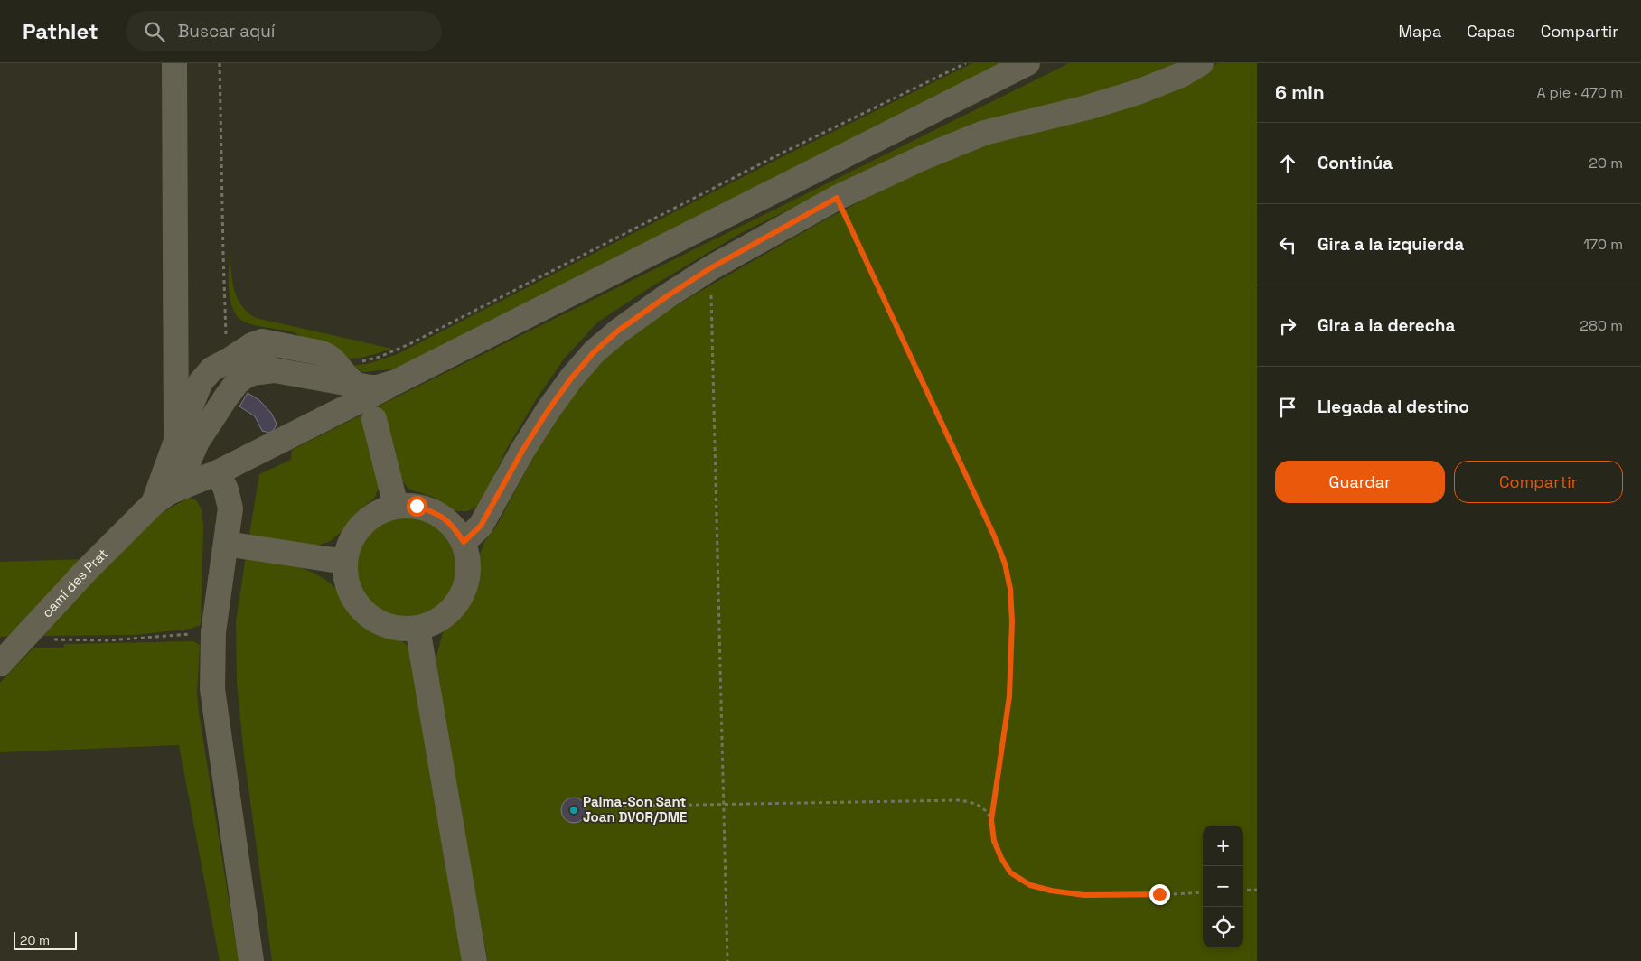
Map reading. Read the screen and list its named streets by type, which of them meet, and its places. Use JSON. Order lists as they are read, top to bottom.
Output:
{
  "streets": {
    "street": ["camí des Prat"]
  },
  "places": ["Palma-Son Sant Joan DVOR/DME"],
  "scale_bar": "20 m",
  "page": {
    "header": "Pathlet",
    "search": "Buscar aquí",
    "nav": ["Mapa", "Capas", "Compartir"],
    "heading": ["6 min", "A pie · 470 m"],
    "list": [
      ["Continúa", "20 m"],
      ["Gira a la izquierda", "170 m"],
      ["Gira a la derecha", "280 m"],
      "Llegada al destino"
    ],
    "buttons": ["Guardar", "Compartir"],
    "map_buttons": ["+", "−"],
    "scale": "20 m"
  }
}
